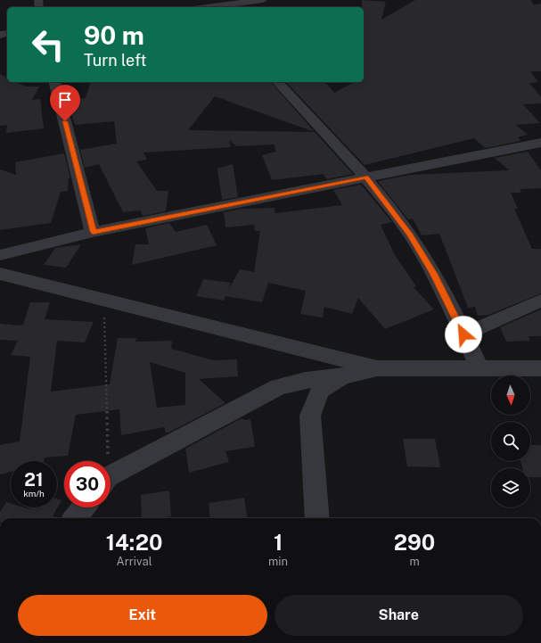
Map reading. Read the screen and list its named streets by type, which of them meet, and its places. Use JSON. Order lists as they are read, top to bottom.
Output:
{
  "north": "bottom",
  "page": {
    "turn": ["90 m", "Turn left"],
    "speed": "21 km/h",
    "limit": "30",
    "eta": [
      "14:20",
      "Arrival",
      "1",
      "min",
      "290",
      "m"
    ],
    "buttons": ["Exit", "Share"]
  }
}
